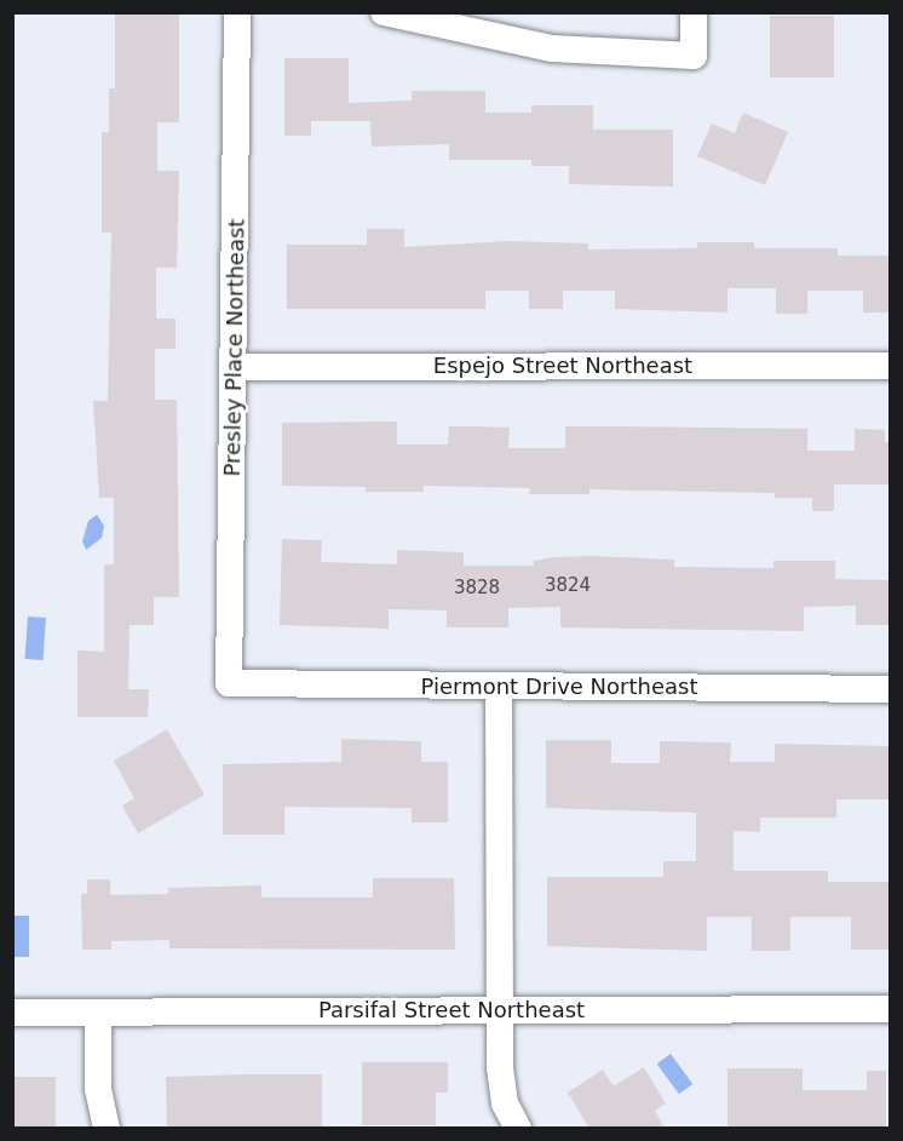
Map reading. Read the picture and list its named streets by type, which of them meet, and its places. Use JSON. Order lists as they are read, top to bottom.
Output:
{
  "streets": {
    "street": [
      "Presley Place Northeast",
      "Espejo Street Northeast",
      "Piermont Drive Northeast",
      "Parsifal Street Northeast"
    ]
  },
  "crossings": [
    ["Presley Place Northeast", "Espejo Street Northeast"],
    ["Presley Place Northeast", "Piermont Drive Northeast"]
  ],
  "house_numbers": ["3824", "3828"]
}
